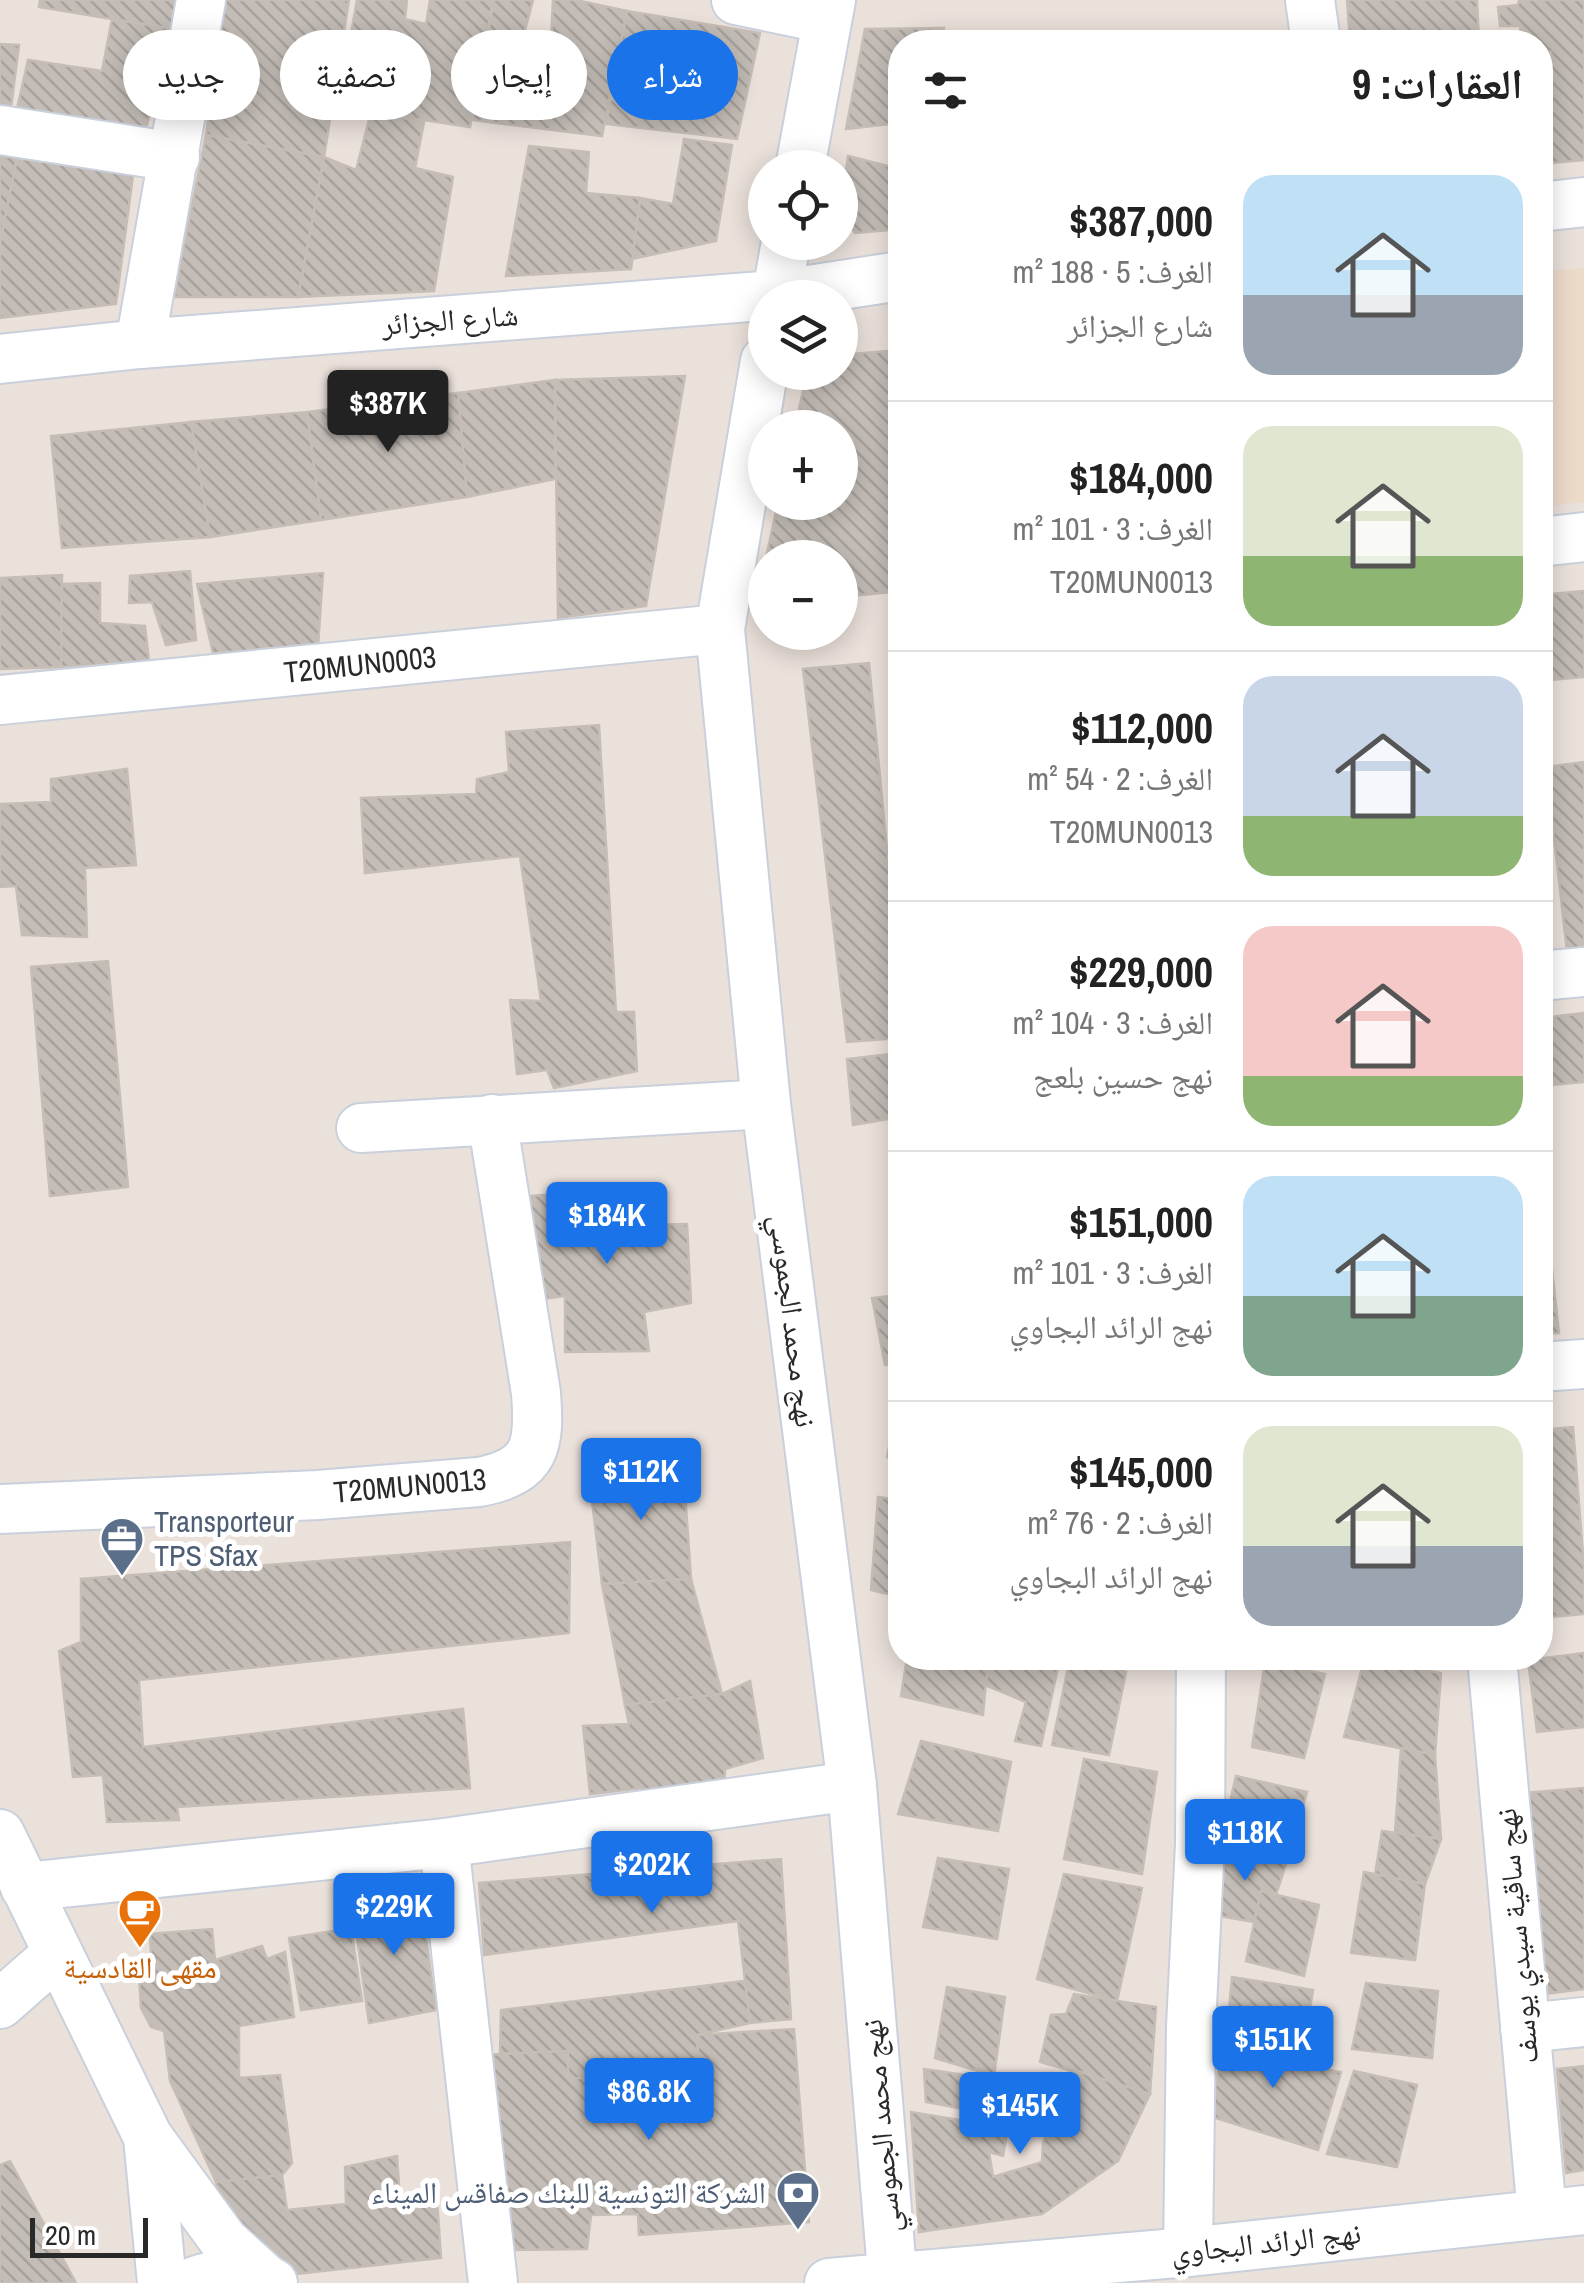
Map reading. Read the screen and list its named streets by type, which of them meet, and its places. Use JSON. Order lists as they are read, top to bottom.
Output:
{
  "streets": {
    "street": [
      "شارع الجزائر",
      "T20MUN0003",
      "نهج محمد الجموسي",
      "T20MUN0013",
      "نهج ساقية سيدي يوسف",
      "نهج الرائد البجاوي"
    ]
  },
  "crossings": [
    ["T20MUN0003", "نهج محمد الجموسي"],
    ["نهج محمد الجموسي", "نهج الرائد البجاوي"],
    ["نهج ساقية سيدي يوسف", "نهج الرائد البجاوي"]
  ],
  "places": {
    "office": ["Transporteur TPS Sfax"],
    "cafe": ["مقهى القادسية"],
    "bank": ["الشركة التونسية للبنك صفاقس الميناء"]
  },
  "scale_bar": "20 m",
  "page": {
    "chip": [
      "شراء",
      "إيجار",
      "تصفية",
      "جديد"
    ],
    "heading": "العقارات: 9",
    "map_buttons": ["+", "−"],
    "list": [
      {
        "name": "$387,000",
        "note": "الغرف: 5 · 188 m² · شارع الجزائر"
      },
      {
        "name": "$184,000",
        "note": "الغرف: 3 · 101 m² · T20MUN0013"
      },
      {
        "name": "$112,000",
        "note": "الغرف: 2 · 54 m² · T20MUN0013"
      },
      {
        "name": "$229,000",
        "note": "الغرف: 3 · 104 m² · نهج حسين بلعج"
      },
      {
        "name": "$151,000",
        "note": "الغرف: 3 · 101 m² · نهج الرائد البجاوي"
      },
      {
        "name": "$145,000",
        "note": "الغرف: 2 · 76 m² · نهج الرائد البجاوي"
      }
    ],
    "price": [
      "$387K",
      "$184K",
      "$112K",
      "$118K",
      "$202K",
      "$229K",
      "$151K",
      "$86.8K",
      "$145K"
    ],
    "scale": "20 m"
  }
}
